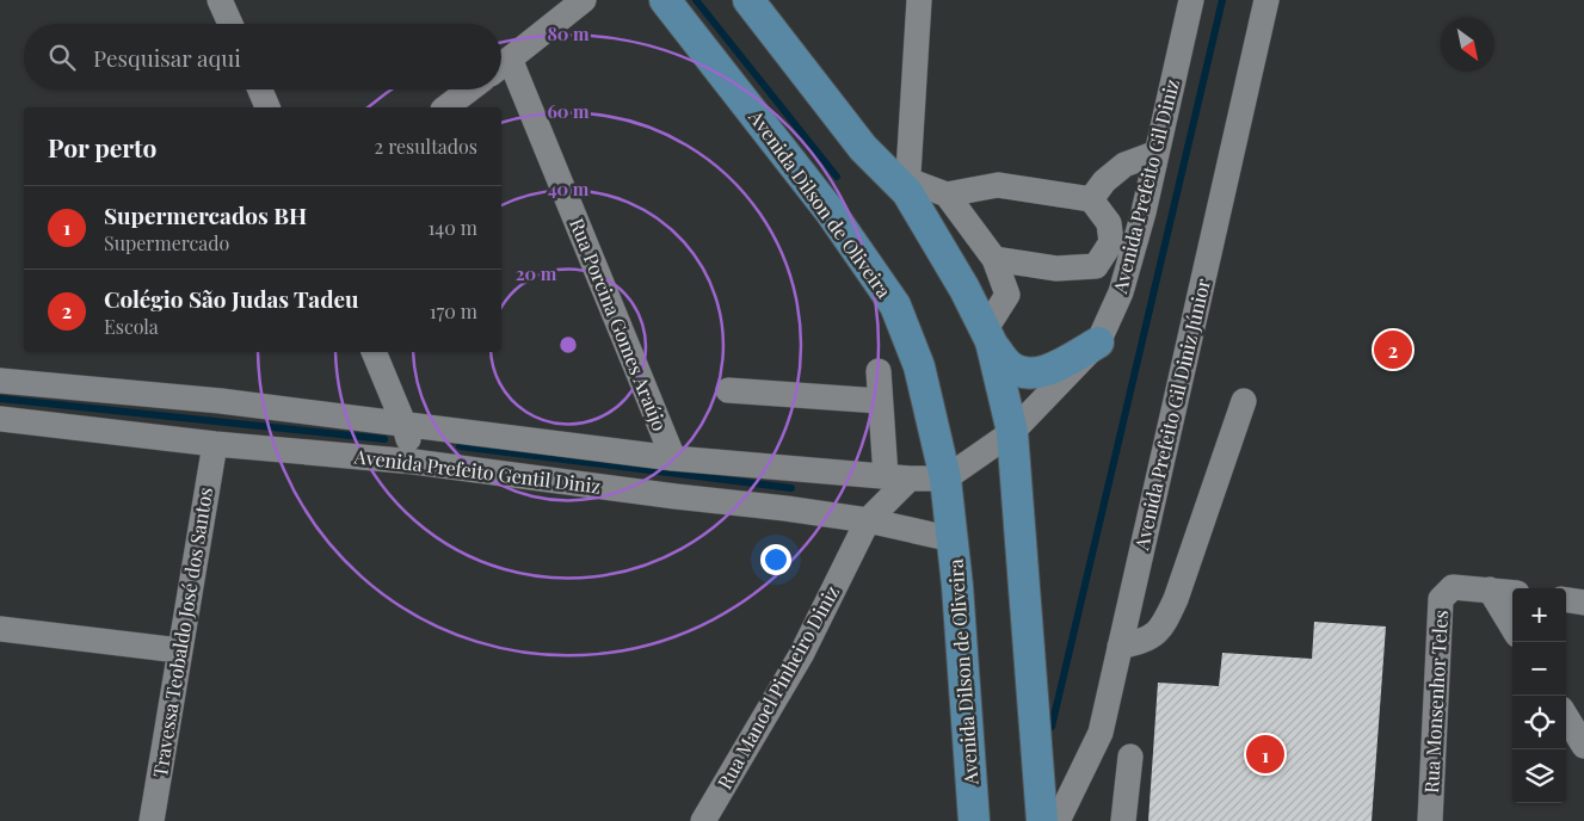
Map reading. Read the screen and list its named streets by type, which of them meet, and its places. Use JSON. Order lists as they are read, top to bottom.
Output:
{
  "streets": {
    "main road": ["Avenida Dilson de Oliveira"],
    "street": [
      "Avenida Prefeito Gil Diniz",
      "Rua Porcina Gomes Araújo",
      "Avenida Prefeito Gil Diniz Júnior",
      "Avenida Prefeito Gentil Diniz",
      "Travessa Teobaldo José dos Santos",
      "Rua Manoel Pinheiro Diniz",
      "Rua Monsenhor Teles"
    ]
  },
  "crossings": [
    ["Avenida Prefeito Gil Diniz", "Avenida Dilson de Oliveira"],
    ["Avenida Prefeito Gil Diniz", "Avenida Prefeito Gentil Diniz"],
    ["Avenida Dilson de Oliveira", "Avenida Prefeito Gentil Diniz"],
    ["Rua Porcina Gomes Araújo", "Avenida Prefeito Gentil Diniz"],
    ["Avenida Prefeito Gentil Diniz", "Travessa Teobaldo José dos Santos"],
    ["Avenida Prefeito Gentil Diniz", "Rua Manoel Pinheiro Diniz"]
  ],
  "north": "bottom right",
  "page": {
    "search": "Pesquisar aqui",
    "heading": ["Por perto", "2 resultados"],
    "list": [
      {
        "mark": "1",
        "name": "Supermercados BH",
        "note": "Supermercado",
        "value": "140 m"
      },
      {
        "mark": "2",
        "name": "Colégio São Judas Tadeu",
        "note": "Escola",
        "value": "170 m"
      }
    ],
    "pins": ["2", "1"],
    "map_buttons": ["+", "−"]
  },
  "rings": [
    "80 m",
    "60 m",
    "40 m",
    "20 m"
  ]
}
